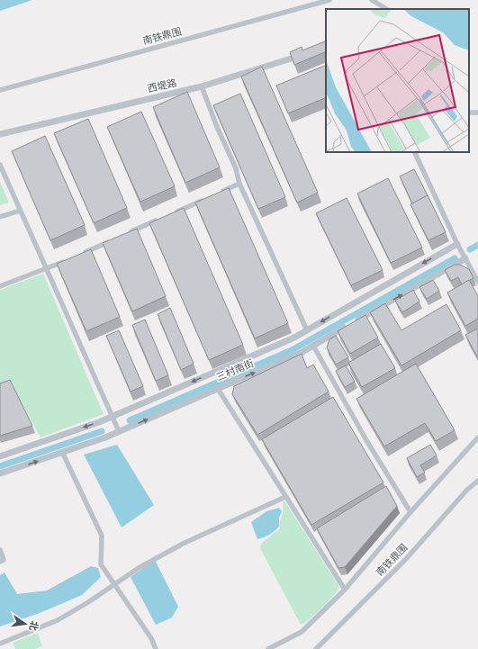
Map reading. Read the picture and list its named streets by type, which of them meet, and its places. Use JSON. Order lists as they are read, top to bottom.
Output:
{
  "streets": {
    "street": ["南铁鼎围", "西堤路", "三村南街"]
  },
  "north": "right"
}
